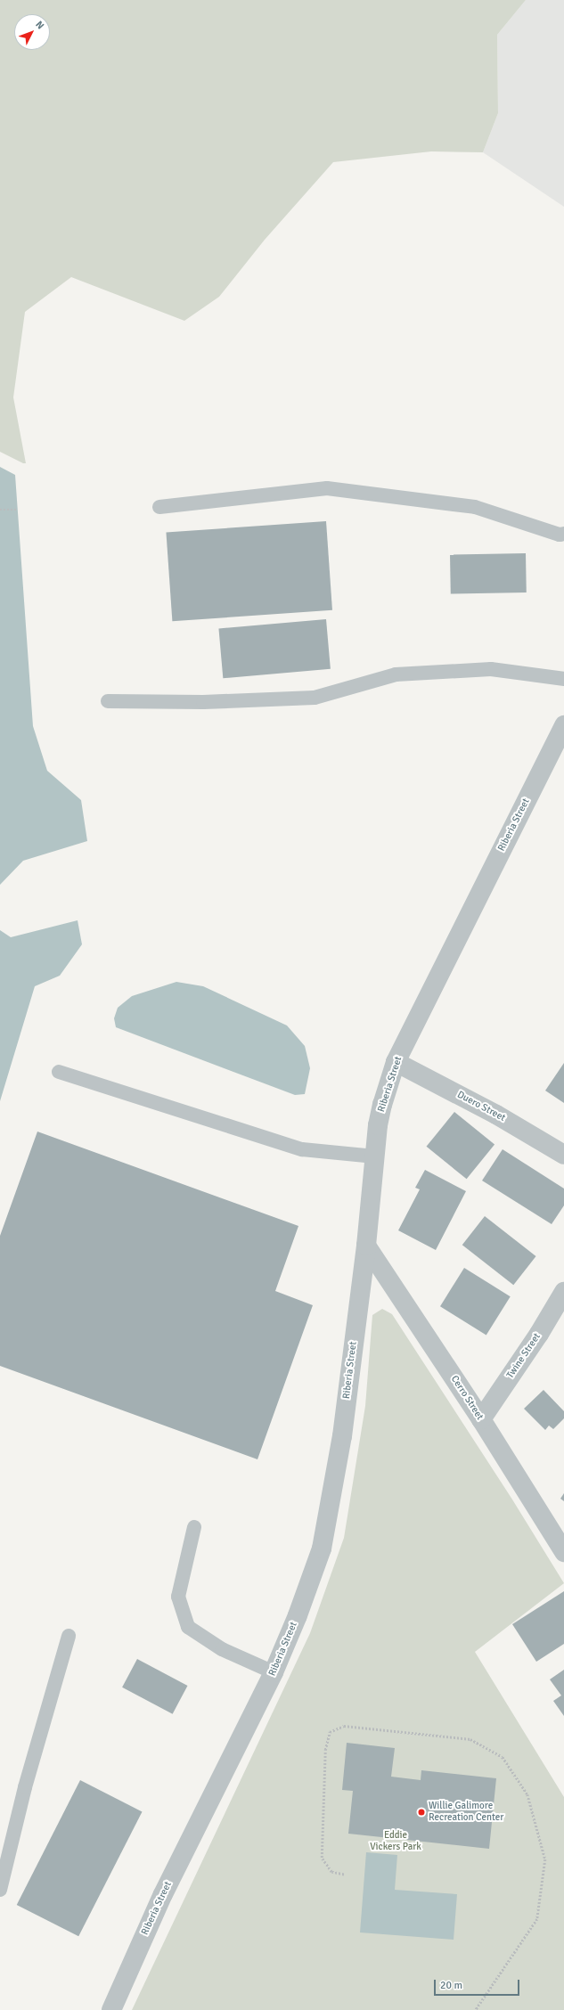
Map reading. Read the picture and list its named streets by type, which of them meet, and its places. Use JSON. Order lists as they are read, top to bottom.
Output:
{
  "streets": {
    "street": [
      "Riberia Street",
      "Duero Street",
      "Twine Street",
      "Cerro Street"
    ]
  },
  "crossings": [
    ["Riberia Street", "Duero Street"],
    ["Riberia Street", "Cerro Street"],
    ["Twine Street", "Cerro Street"]
  ],
  "parks": ["Eddie Vickers Park"],
  "places": ["Willie Galimore Recreation Center"],
  "scale_bar": "20 m",
  "north": "top right"
}
